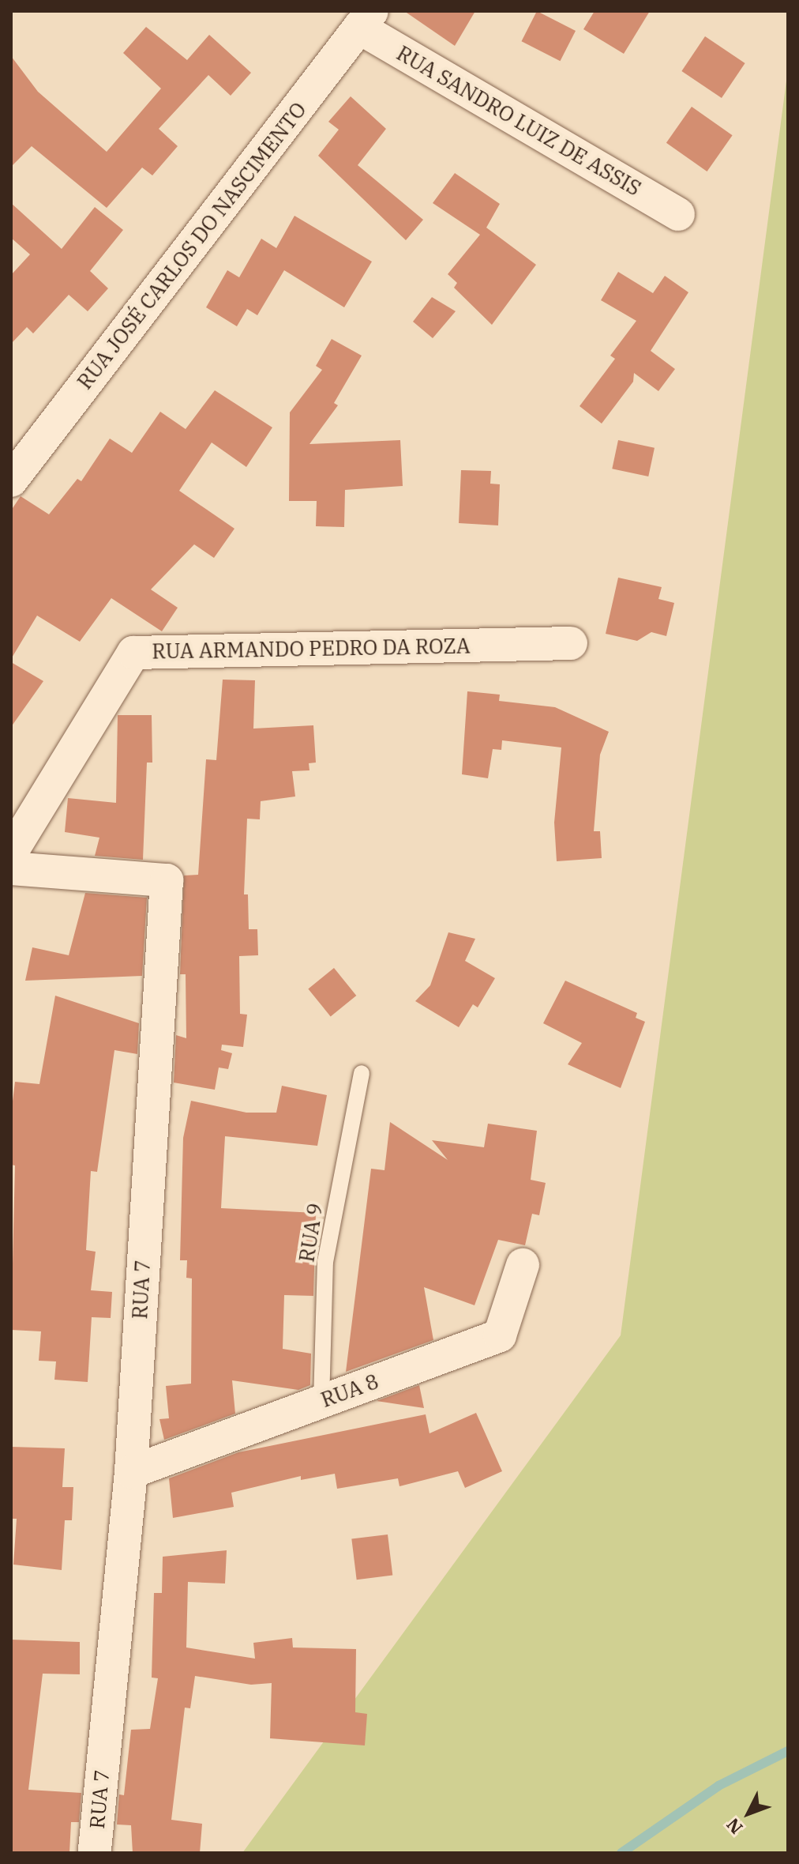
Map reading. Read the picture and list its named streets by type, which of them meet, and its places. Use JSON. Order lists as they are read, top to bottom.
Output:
{
  "streets": {
    "street": [
      "RUA SANDRO LUIZ DE ASSIS",
      "RUA JOSÉ CARLOS DO NASCIMENTO",
      "RUA ARMANDO PEDRO DA ROZA",
      "RUA 7",
      "RUA 8"
    ],
    "lane": ["RUA 9"]
  },
  "crossings": [
    ["RUA SANDRO LUIZ DE ASSIS", "RUA JOSÉ CARLOS DO NASCIMENTO"],
    ["RUA 9", "RUA 8"],
    ["RUA 7", "RUA 8"]
  ],
  "north": "bottom left"
}
